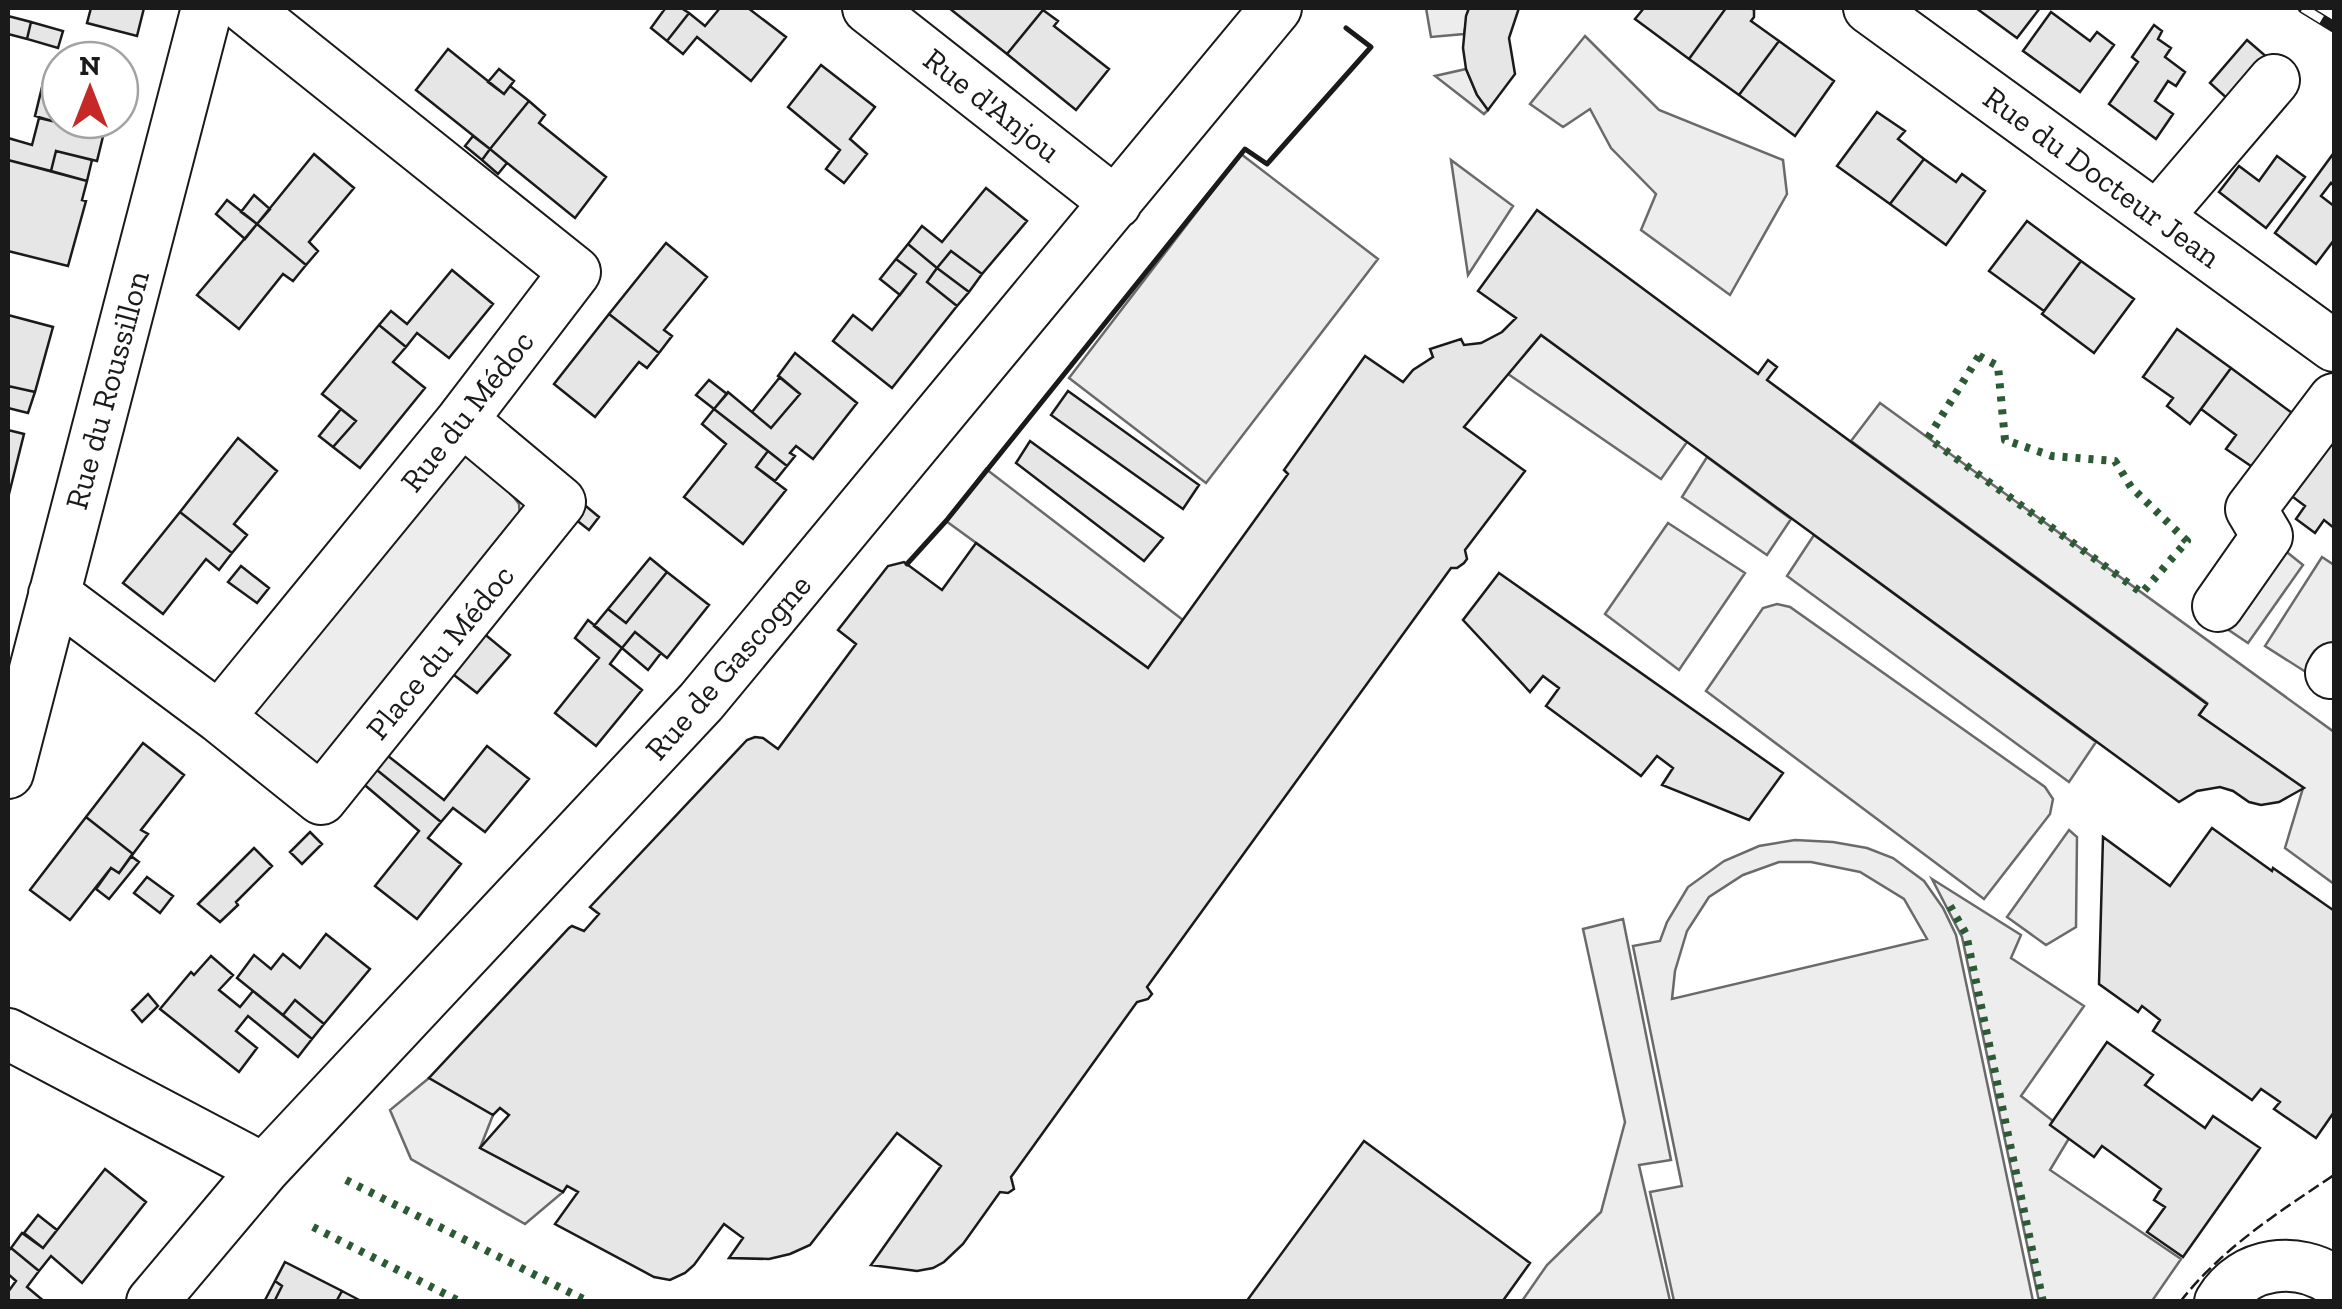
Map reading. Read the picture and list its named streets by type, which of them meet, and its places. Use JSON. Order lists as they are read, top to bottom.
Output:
{
  "streets": {
    "street": [
      "Rue d'Anjou",
      "Rue du Docteur Jean",
      "Rue du Roussillon",
      "Rue du Médoc",
      "Place du Médoc",
      "Rue de Gascogne"
    ]
  },
  "crossings": [
    ["Rue d'Anjou", "Rue de Gascogne"],
    ["Rue du Médoc", "Place du Médoc"]
  ],
  "north": "top"
}
